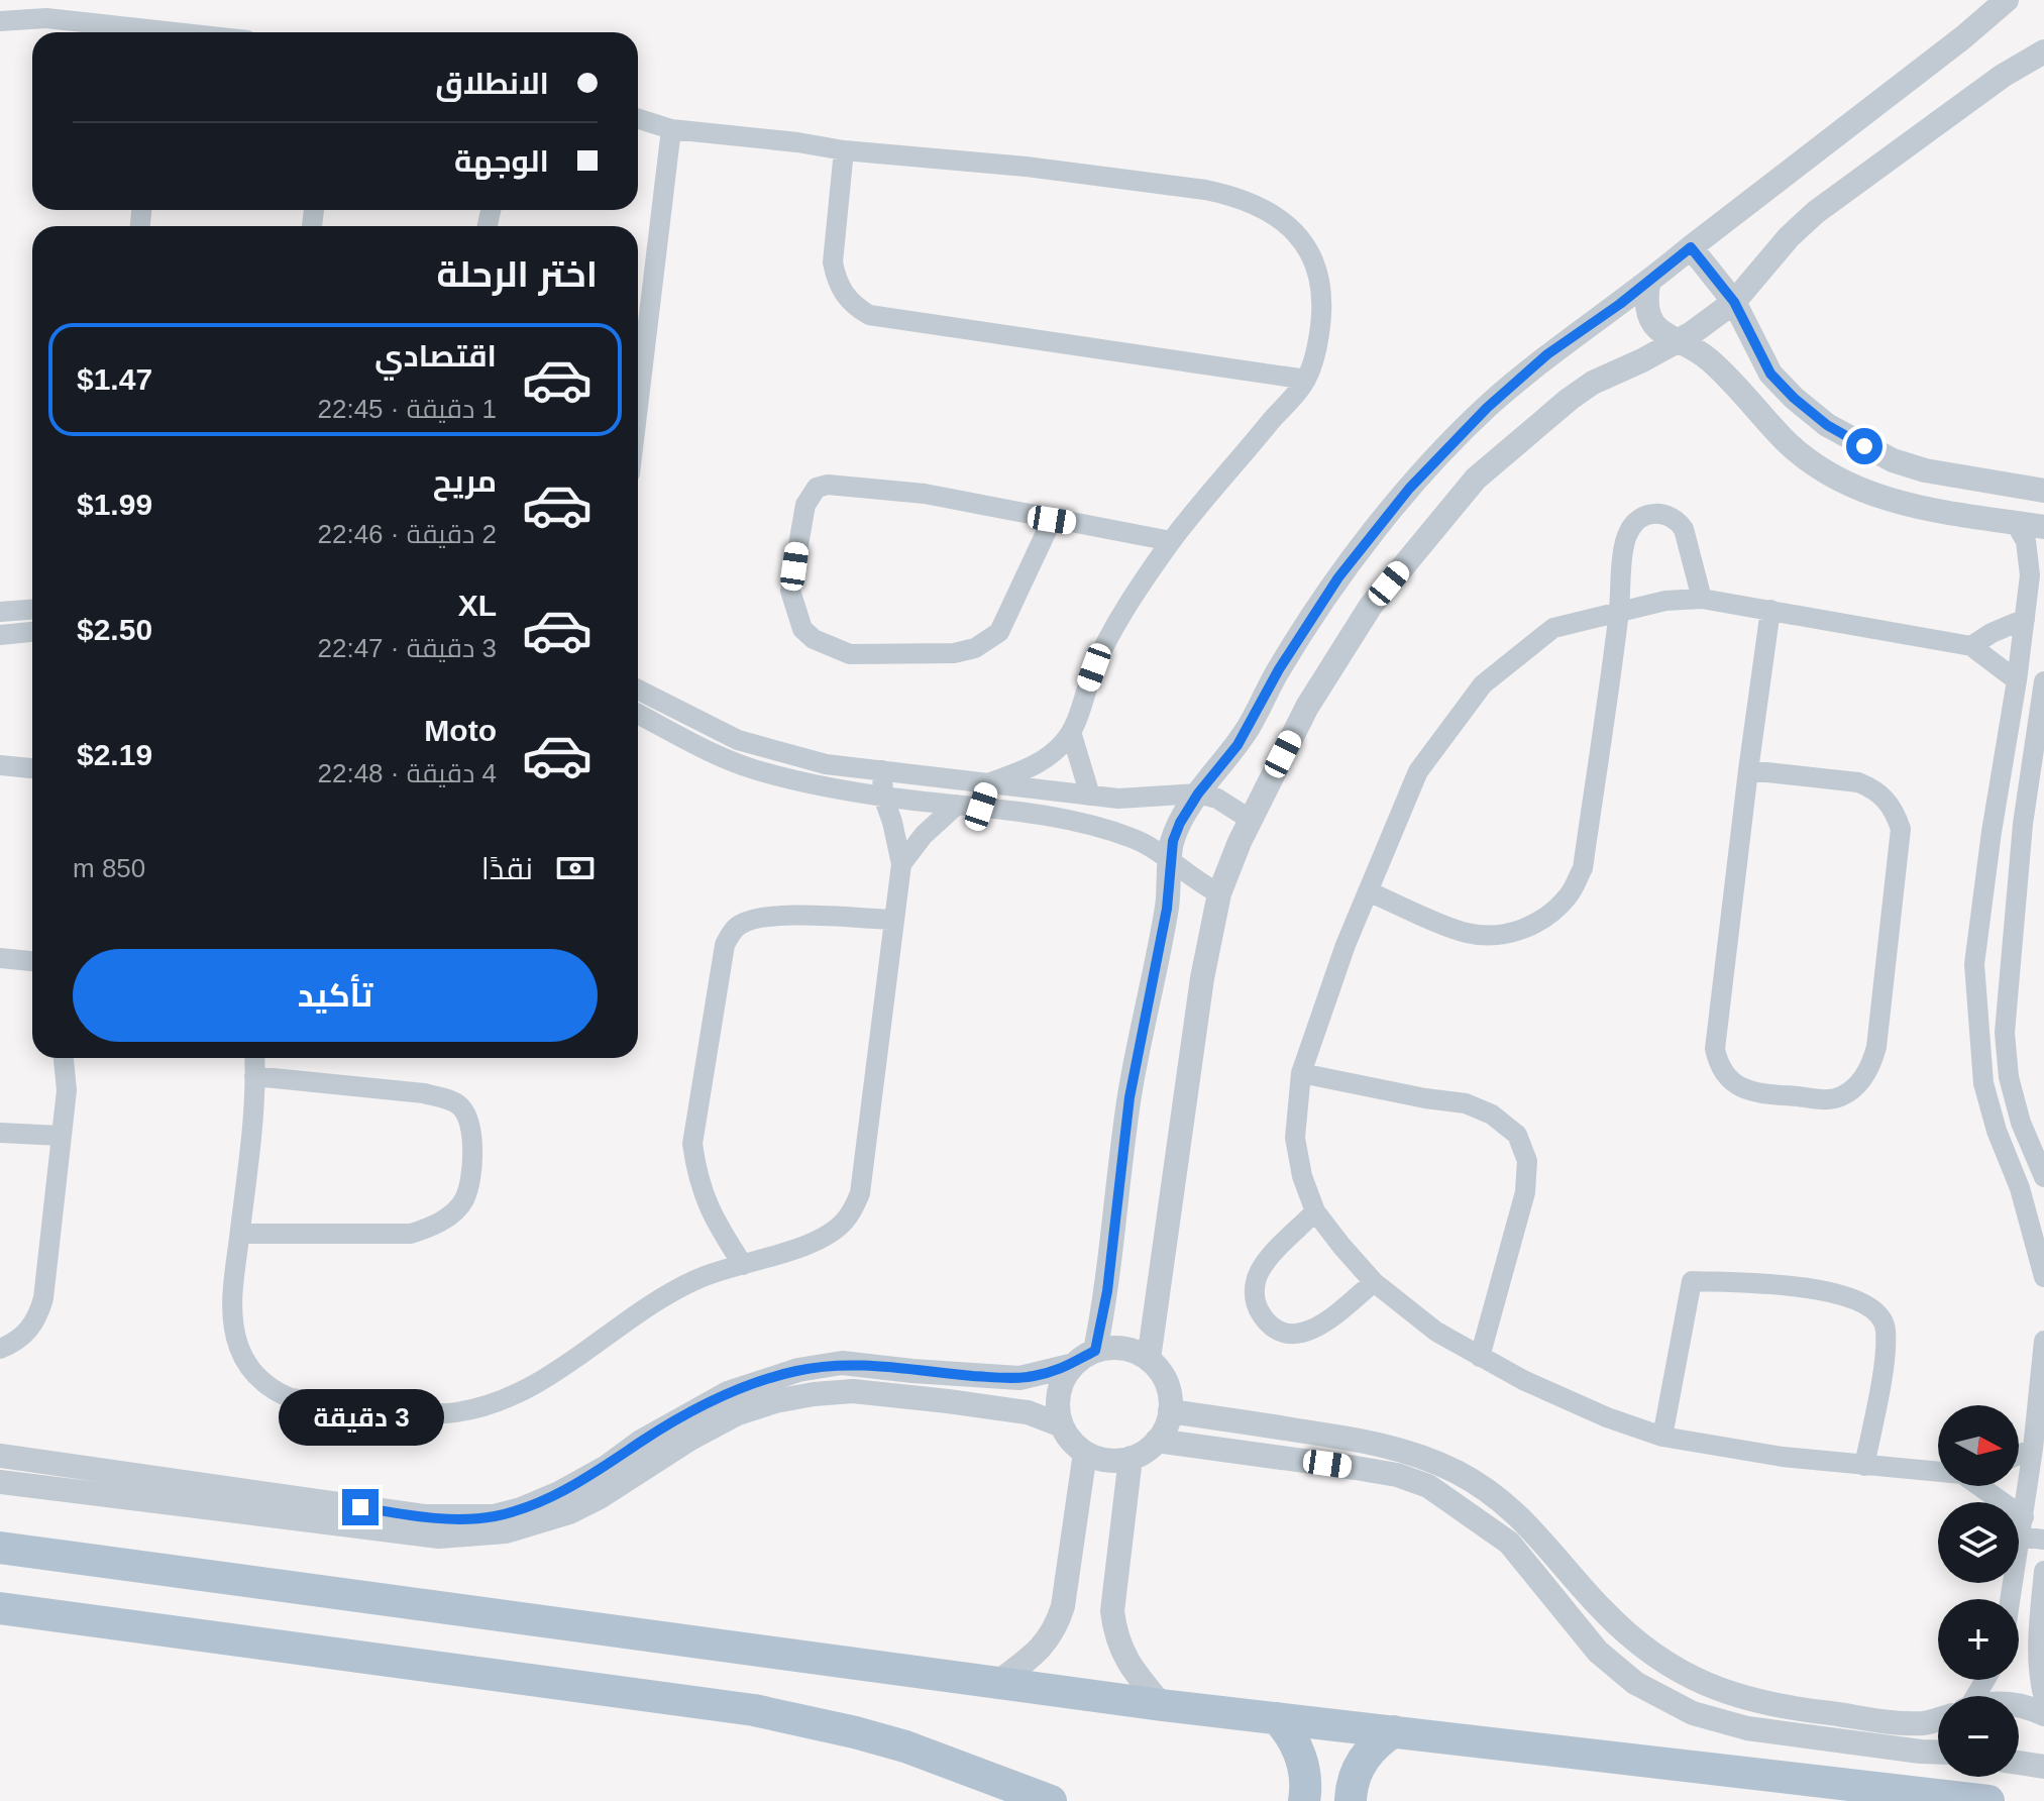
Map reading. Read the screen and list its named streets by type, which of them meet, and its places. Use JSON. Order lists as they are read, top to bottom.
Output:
{
  "north": "right",
  "page": {
    "banner": ["الانطلاق", "الوجهة"],
    "heading": "اختر الرحلة",
    "list": [
      {
        "name": "اقتصادي",
        "note": "1 دقيقة · 22:45",
        "value": "$1.47"
      },
      {
        "name": "مريح",
        "note": "2 دقيقة · 22:46",
        "value": "$1.99"
      },
      {
        "name": "XL",
        "note": "3 دقيقة · 22:47",
        "value": "$2.50"
      },
      {
        "name": "Moto",
        "note": "4 دقيقة · 22:48",
        "value": "$2.19"
      }
    ],
    "pay": ["نقدًا", "850 m"],
    "buttons": "تأكيد",
    "bubble": "3 دقيقة",
    "map_buttons": ["+", "−"]
  }
}
